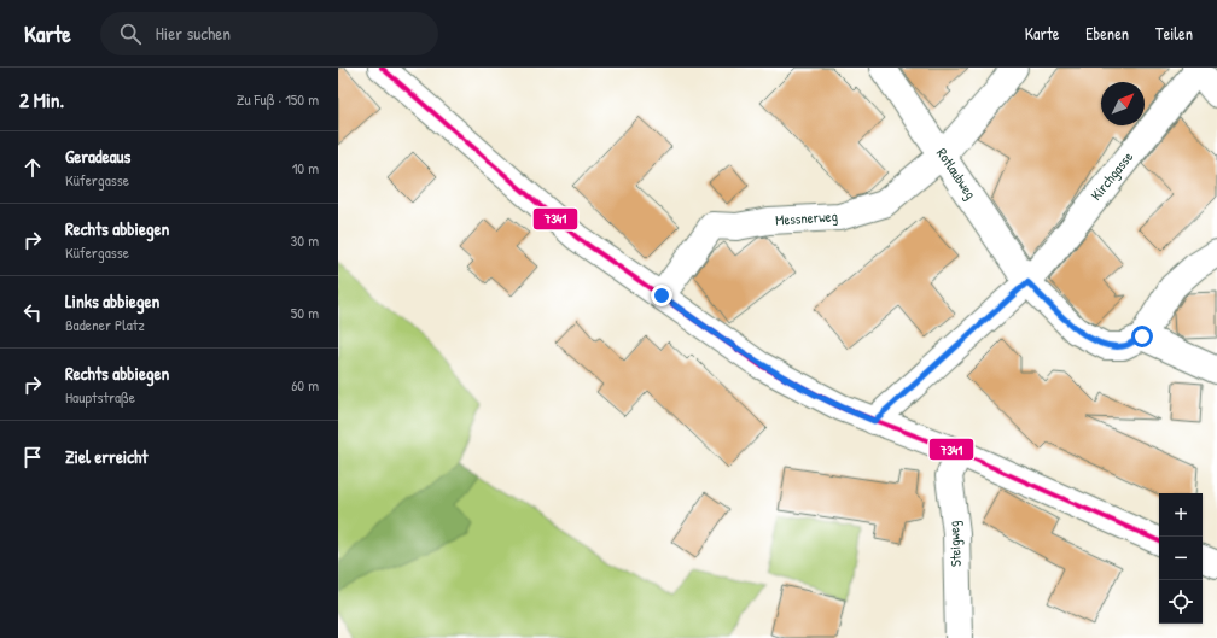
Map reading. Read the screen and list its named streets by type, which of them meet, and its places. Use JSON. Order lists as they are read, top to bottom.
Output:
{
  "streets": {
    "street": [
      "Rotlaubweg",
      "Kirchgasse",
      "Messnerweg",
      "Steigweg"
    ]
  },
  "crossings": [
    ["Rotlaubweg", "Kirchgasse"],
    ["Rotlaubweg", "Messnerweg"]
  ],
  "lines": ["transit line 7341"],
  "north": "top right",
  "page": {
    "header": "Karte",
    "search": "Hier suchen",
    "nav": ["Karte", "Ebenen", "Teilen"],
    "heading": ["2 Min.", "Zu Fuß · 150 m"],
    "list": [
      ["Geradeaus", "Küfergasse", "10 m"],
      ["Rechts abbiegen", "Küfergasse", "30 m"],
      ["Links abbiegen", "Badener Platz", "50 m"],
      ["Rechts abbiegen", "Hauptstraße", "60 m"],
      "Ziel erreicht"
    ],
    "map_buttons": ["+", "−"]
  }
}
